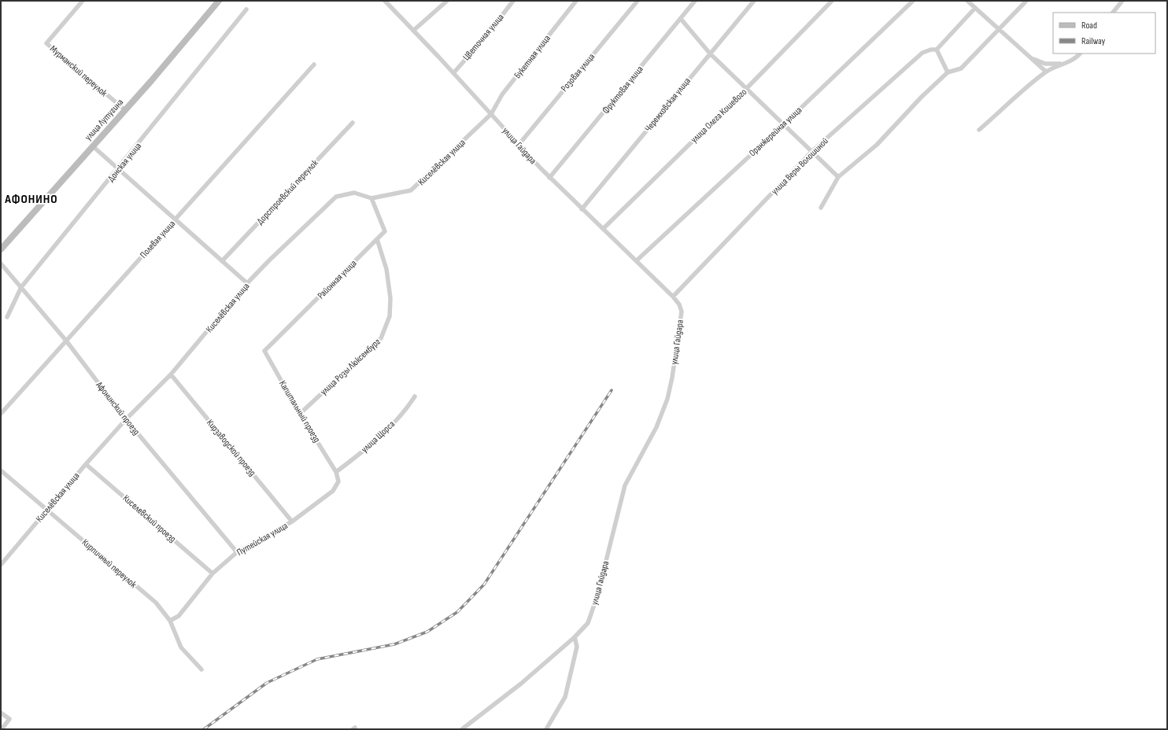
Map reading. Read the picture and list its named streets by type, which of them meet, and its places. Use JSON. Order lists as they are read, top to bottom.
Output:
{
  "streets": {
    "main road": ["улица Лутугина"],
    "street": [
      "Цветочная улица",
      "Букетная улица",
      "Мурманский переулок",
      "Розовая улица",
      "Фруктовая улица",
      "Черемховская улица",
      "улица Олега Кошевого",
      "Оранжерейная улица",
      "улица Гайдара",
      "Донская улица",
      "Киселёвская улица",
      "улица Веры Волошиной",
      "Дорстроевский переулок",
      "Полевая улица",
      "Районная улица",
      "улица Розы Люксембург",
      "Афонинский проезд",
      "Капитальный проезд",
      "улица Щорса",
      "Кирзаводской проезд",
      "Киселевский проезд",
      "Путейская улица",
      "Кирпичный переулок"
    ]
  },
  "crossings": [
    ["Цветочная улица", "улица Гайдара"],
    ["Букетная улица", "улица Гайдара"],
    ["Букетная улица", "Киселёвская улица"],
    ["Мурманский переулок", "улица Лутугина"],
    ["Розовая улица", "улица Гайдара"],
    ["Фруктовая улица", "улица Гайдара"],
    ["Черемховская улица", "улица Гайдара"],
    ["улица Олега Кошевого", "улица Гайдара"],
    ["Оранжерейная улица", "улица Гайдара"],
    ["улица Гайдара", "Киселёвская улица"],
    ["улица Гайдара", "улица Веры Волошиной"],
    ["Донская улица", "Афонинский проезд"],
    ["Киселёвская улица", "Районная улица"],
    ["Киселёвская улица", "Афонинский проезд"],
    ["Киселёвская улица", "Кирзаводской проезд"],
    ["Киселёвская улица", "Киселевский проезд"],
    ["Киселёвская улица", "Кирпичный переулок"],
    ["Полевая улица", "Афонинский проезд"],
    ["Районная улица", "улица Розы Люксембург"],
    ["Районная улица", "Капитальный проезд"],
    ["улица Розы Люксембург", "Капитальный проезд"],
    ["Афонинский проезд", "Путейская улица"],
    ["Капитальный проезд", "улица Щорса"],
    ["Капитальный проезд", "Путейская улица"],
    ["улица Щорса", "Путейская улица"],
    ["Кирзаводской проезд", "Путейская улица"],
    ["Киселевский проезд", "Путейская улица"],
    ["Путейская улица", "Кирпичный переулок"]
  ],
  "districts": ["АФОНИНО"],
  "legend": ["Road", "Railway"]
}
